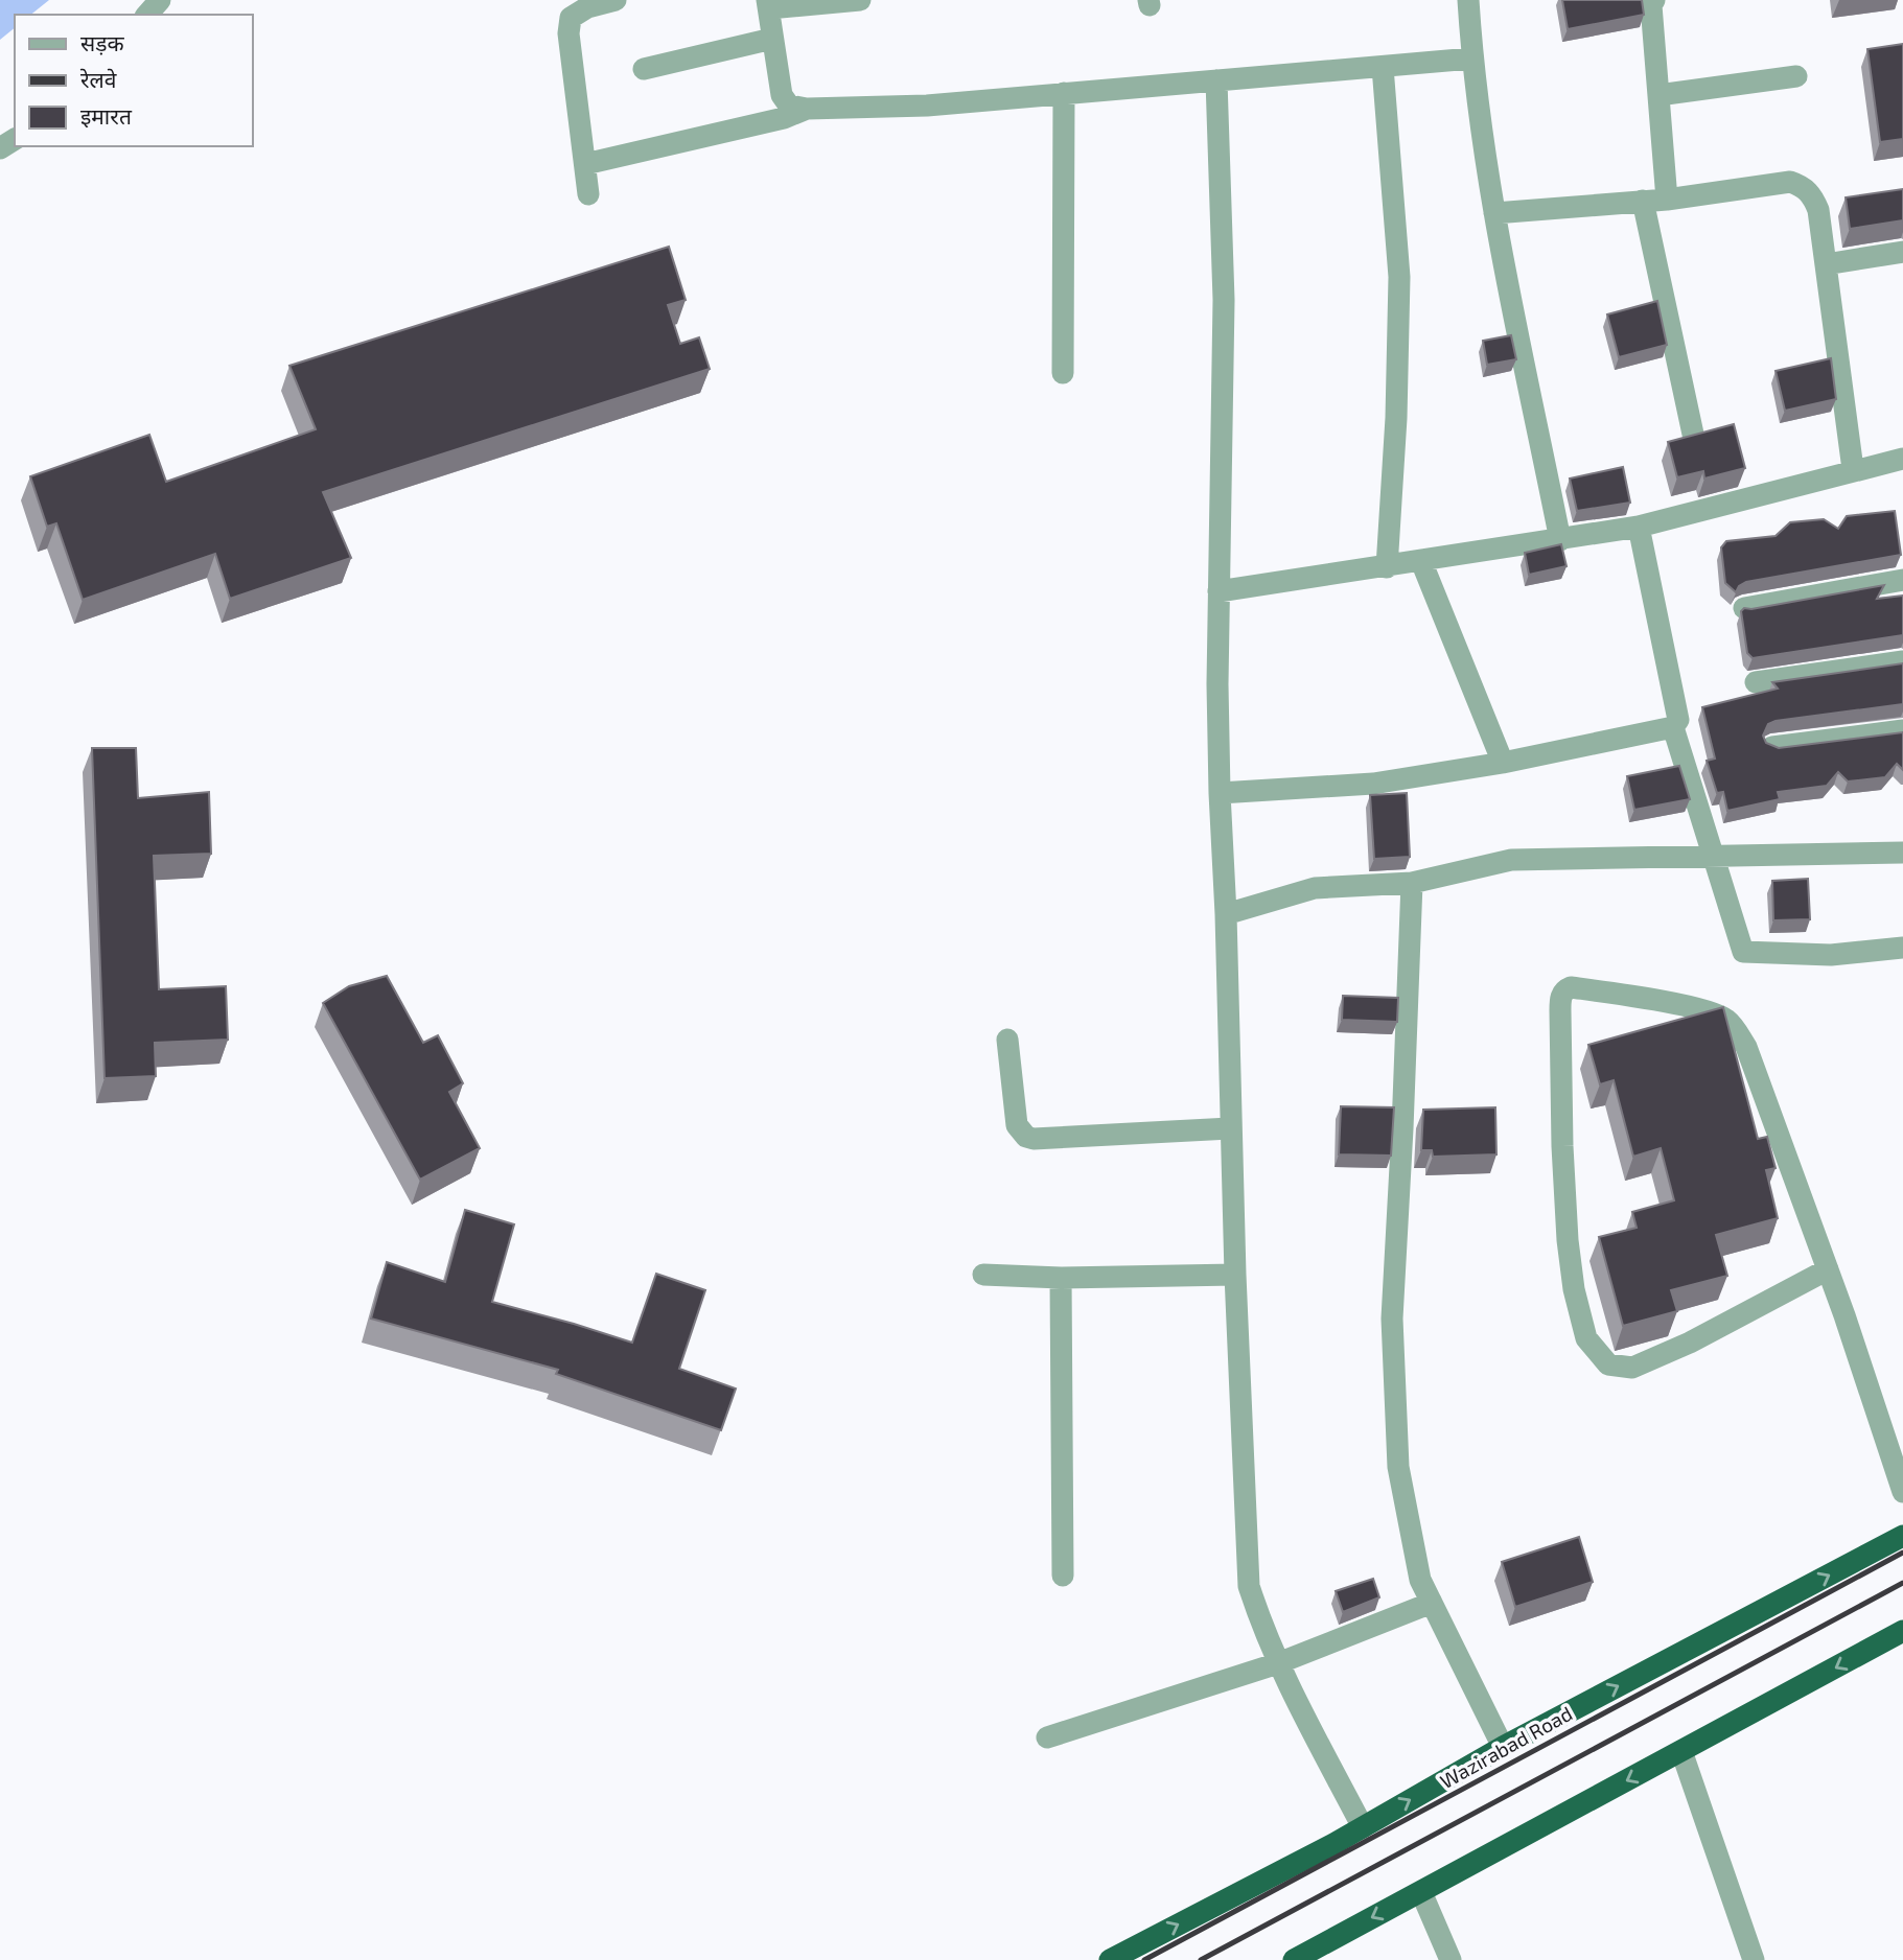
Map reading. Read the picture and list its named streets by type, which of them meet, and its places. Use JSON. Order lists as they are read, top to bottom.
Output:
{
  "streets": {
    "highway": ["Wazirabad Road"]
  },
  "legend": ["सड़क", "रेलवे", "इमारत"]
}
